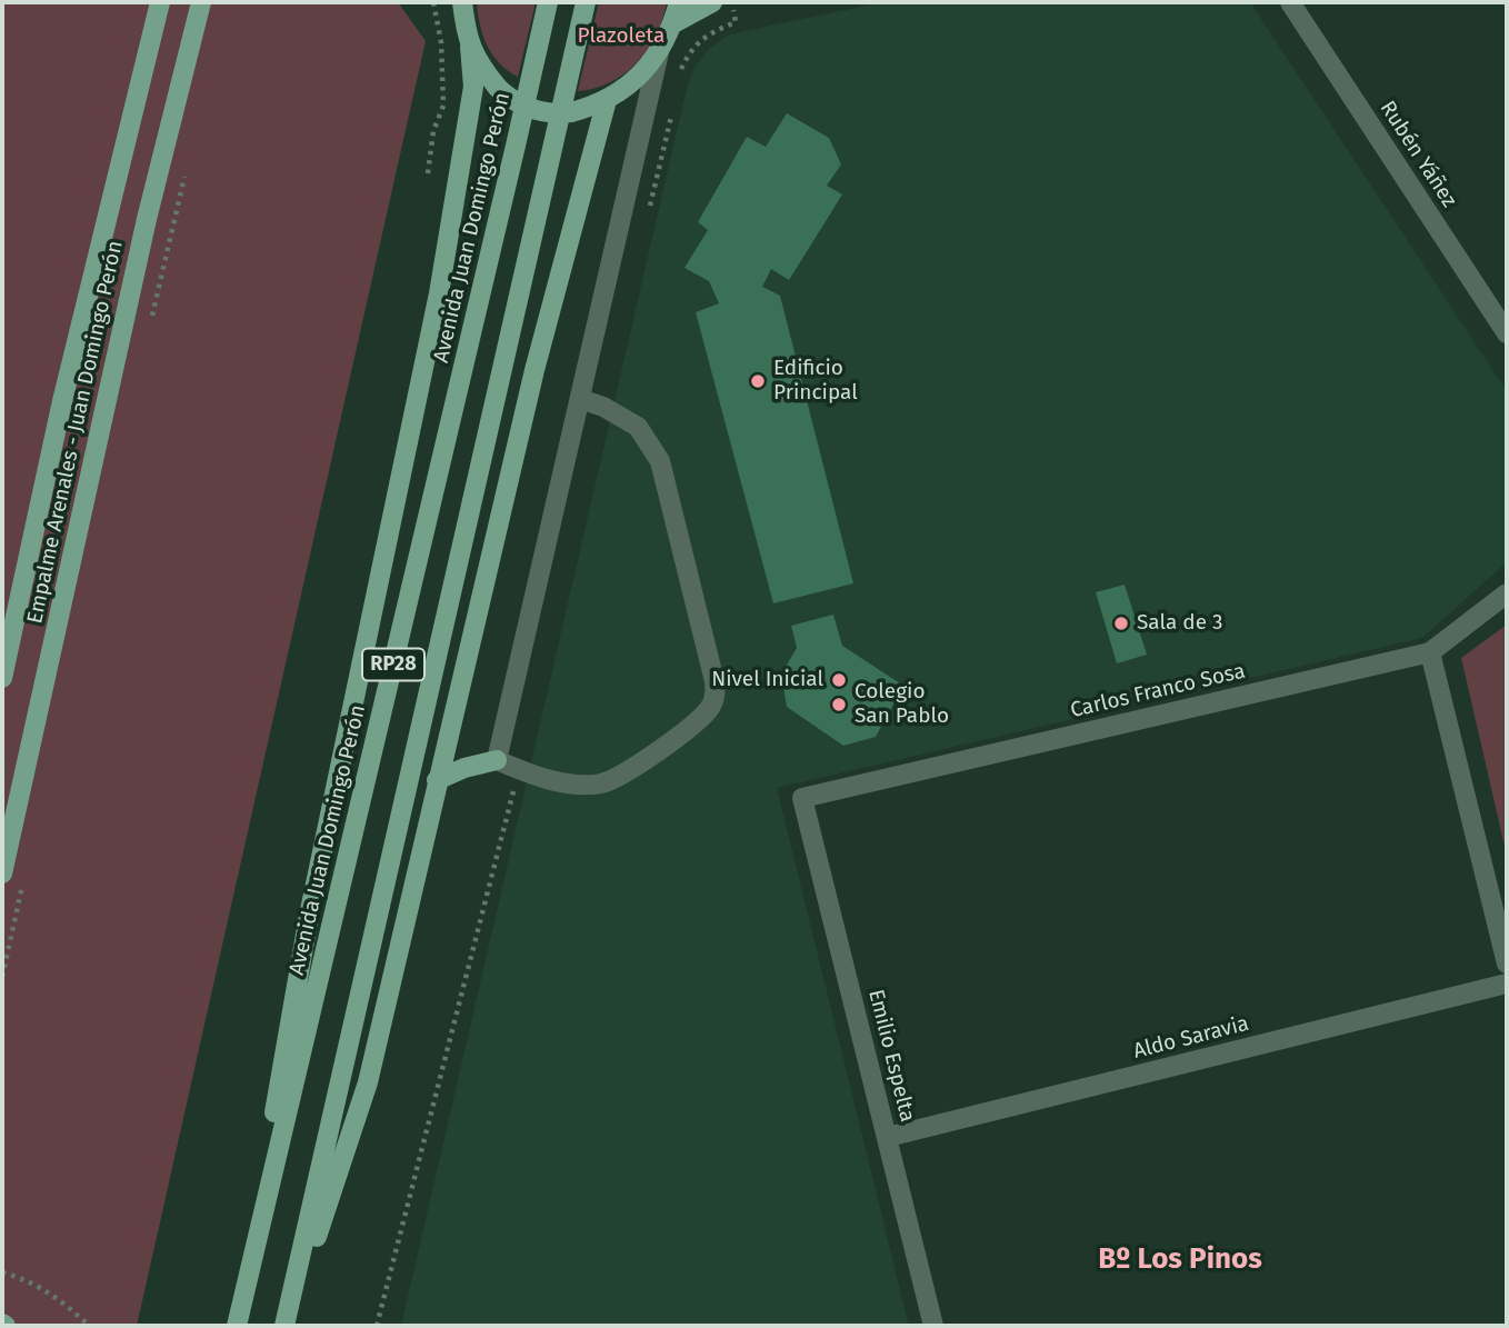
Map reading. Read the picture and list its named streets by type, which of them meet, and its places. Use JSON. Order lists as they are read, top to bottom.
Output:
{
  "streets": {
    "main road": ["Avenida Juan Domingo Perón", "Empalme Arenales - Juan Domingo Perón", "RP28"],
    "street": [
      "Rubén Yáñez",
      "Carlos Franco Sosa",
      "Aldo Saravia",
      "Emilio Espelta"
    ]
  },
  "crossings": [
    ["Avenida Juan Domingo Perón", "RP28"],
    ["Carlos Franco Sosa", "Emilio Espelta"],
    ["Aldo Saravia", "Emilio Espelta"]
  ],
  "districts": ["Bº Los Pinos"],
  "parks": ["Plazoleta"],
  "places": [
    "Edificio Principal",
    "Sala de 3",
    "Nivel Inicial",
    "Colegio San Pablo"
  ]
}
